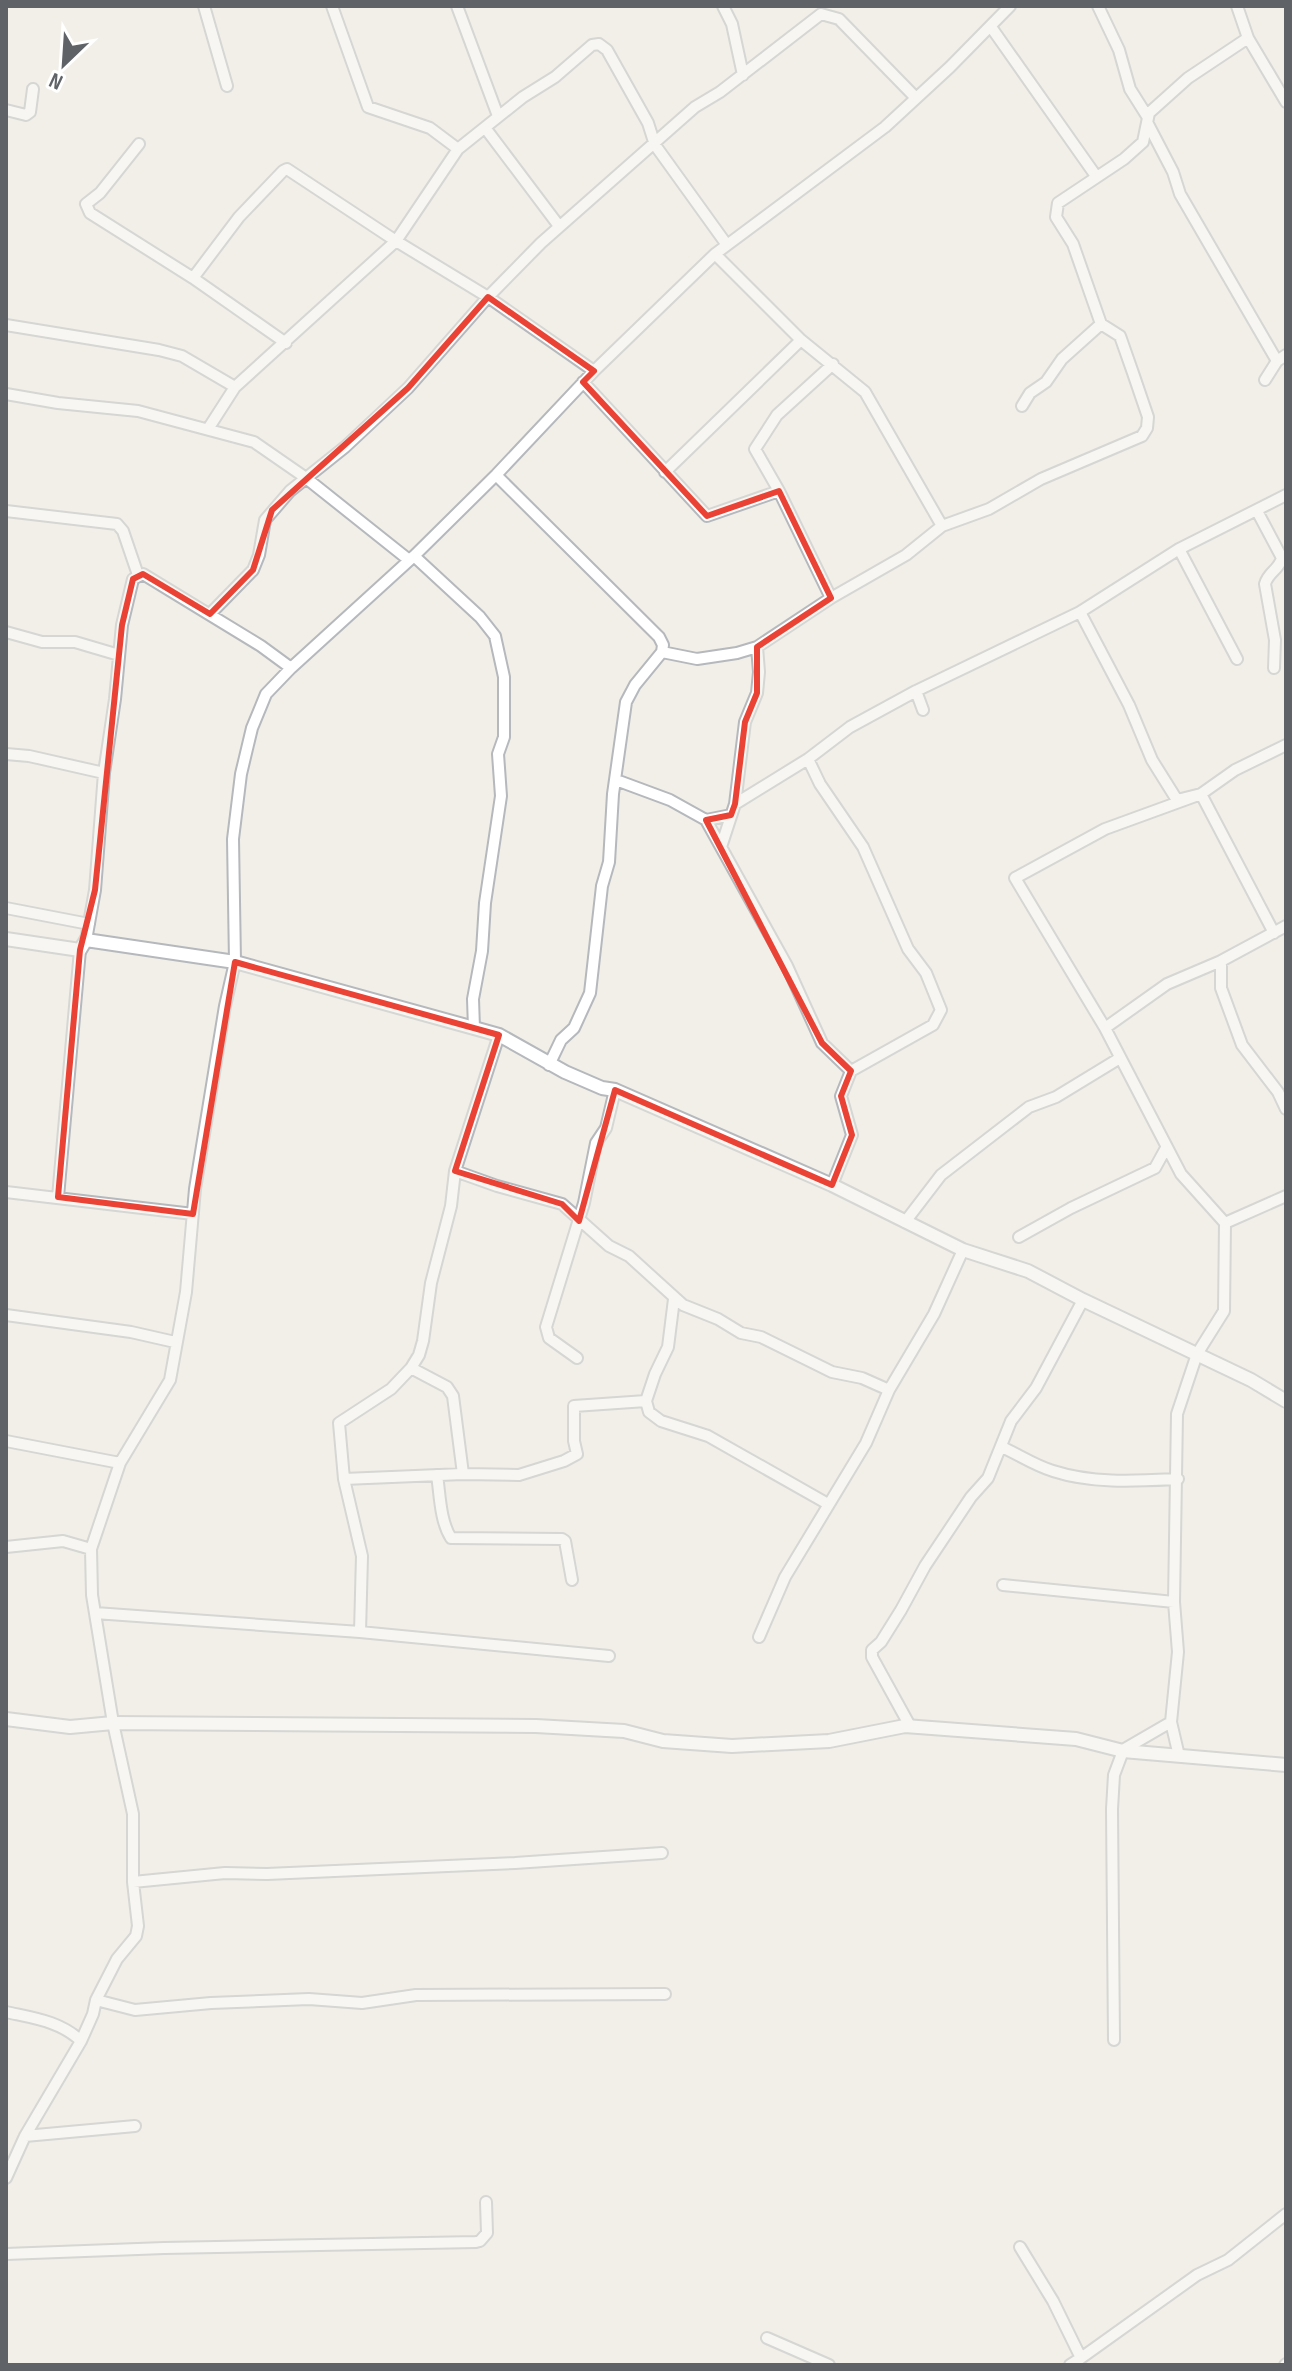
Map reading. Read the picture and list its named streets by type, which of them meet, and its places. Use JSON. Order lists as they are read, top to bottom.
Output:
{
  "north": "bottom left"
}
